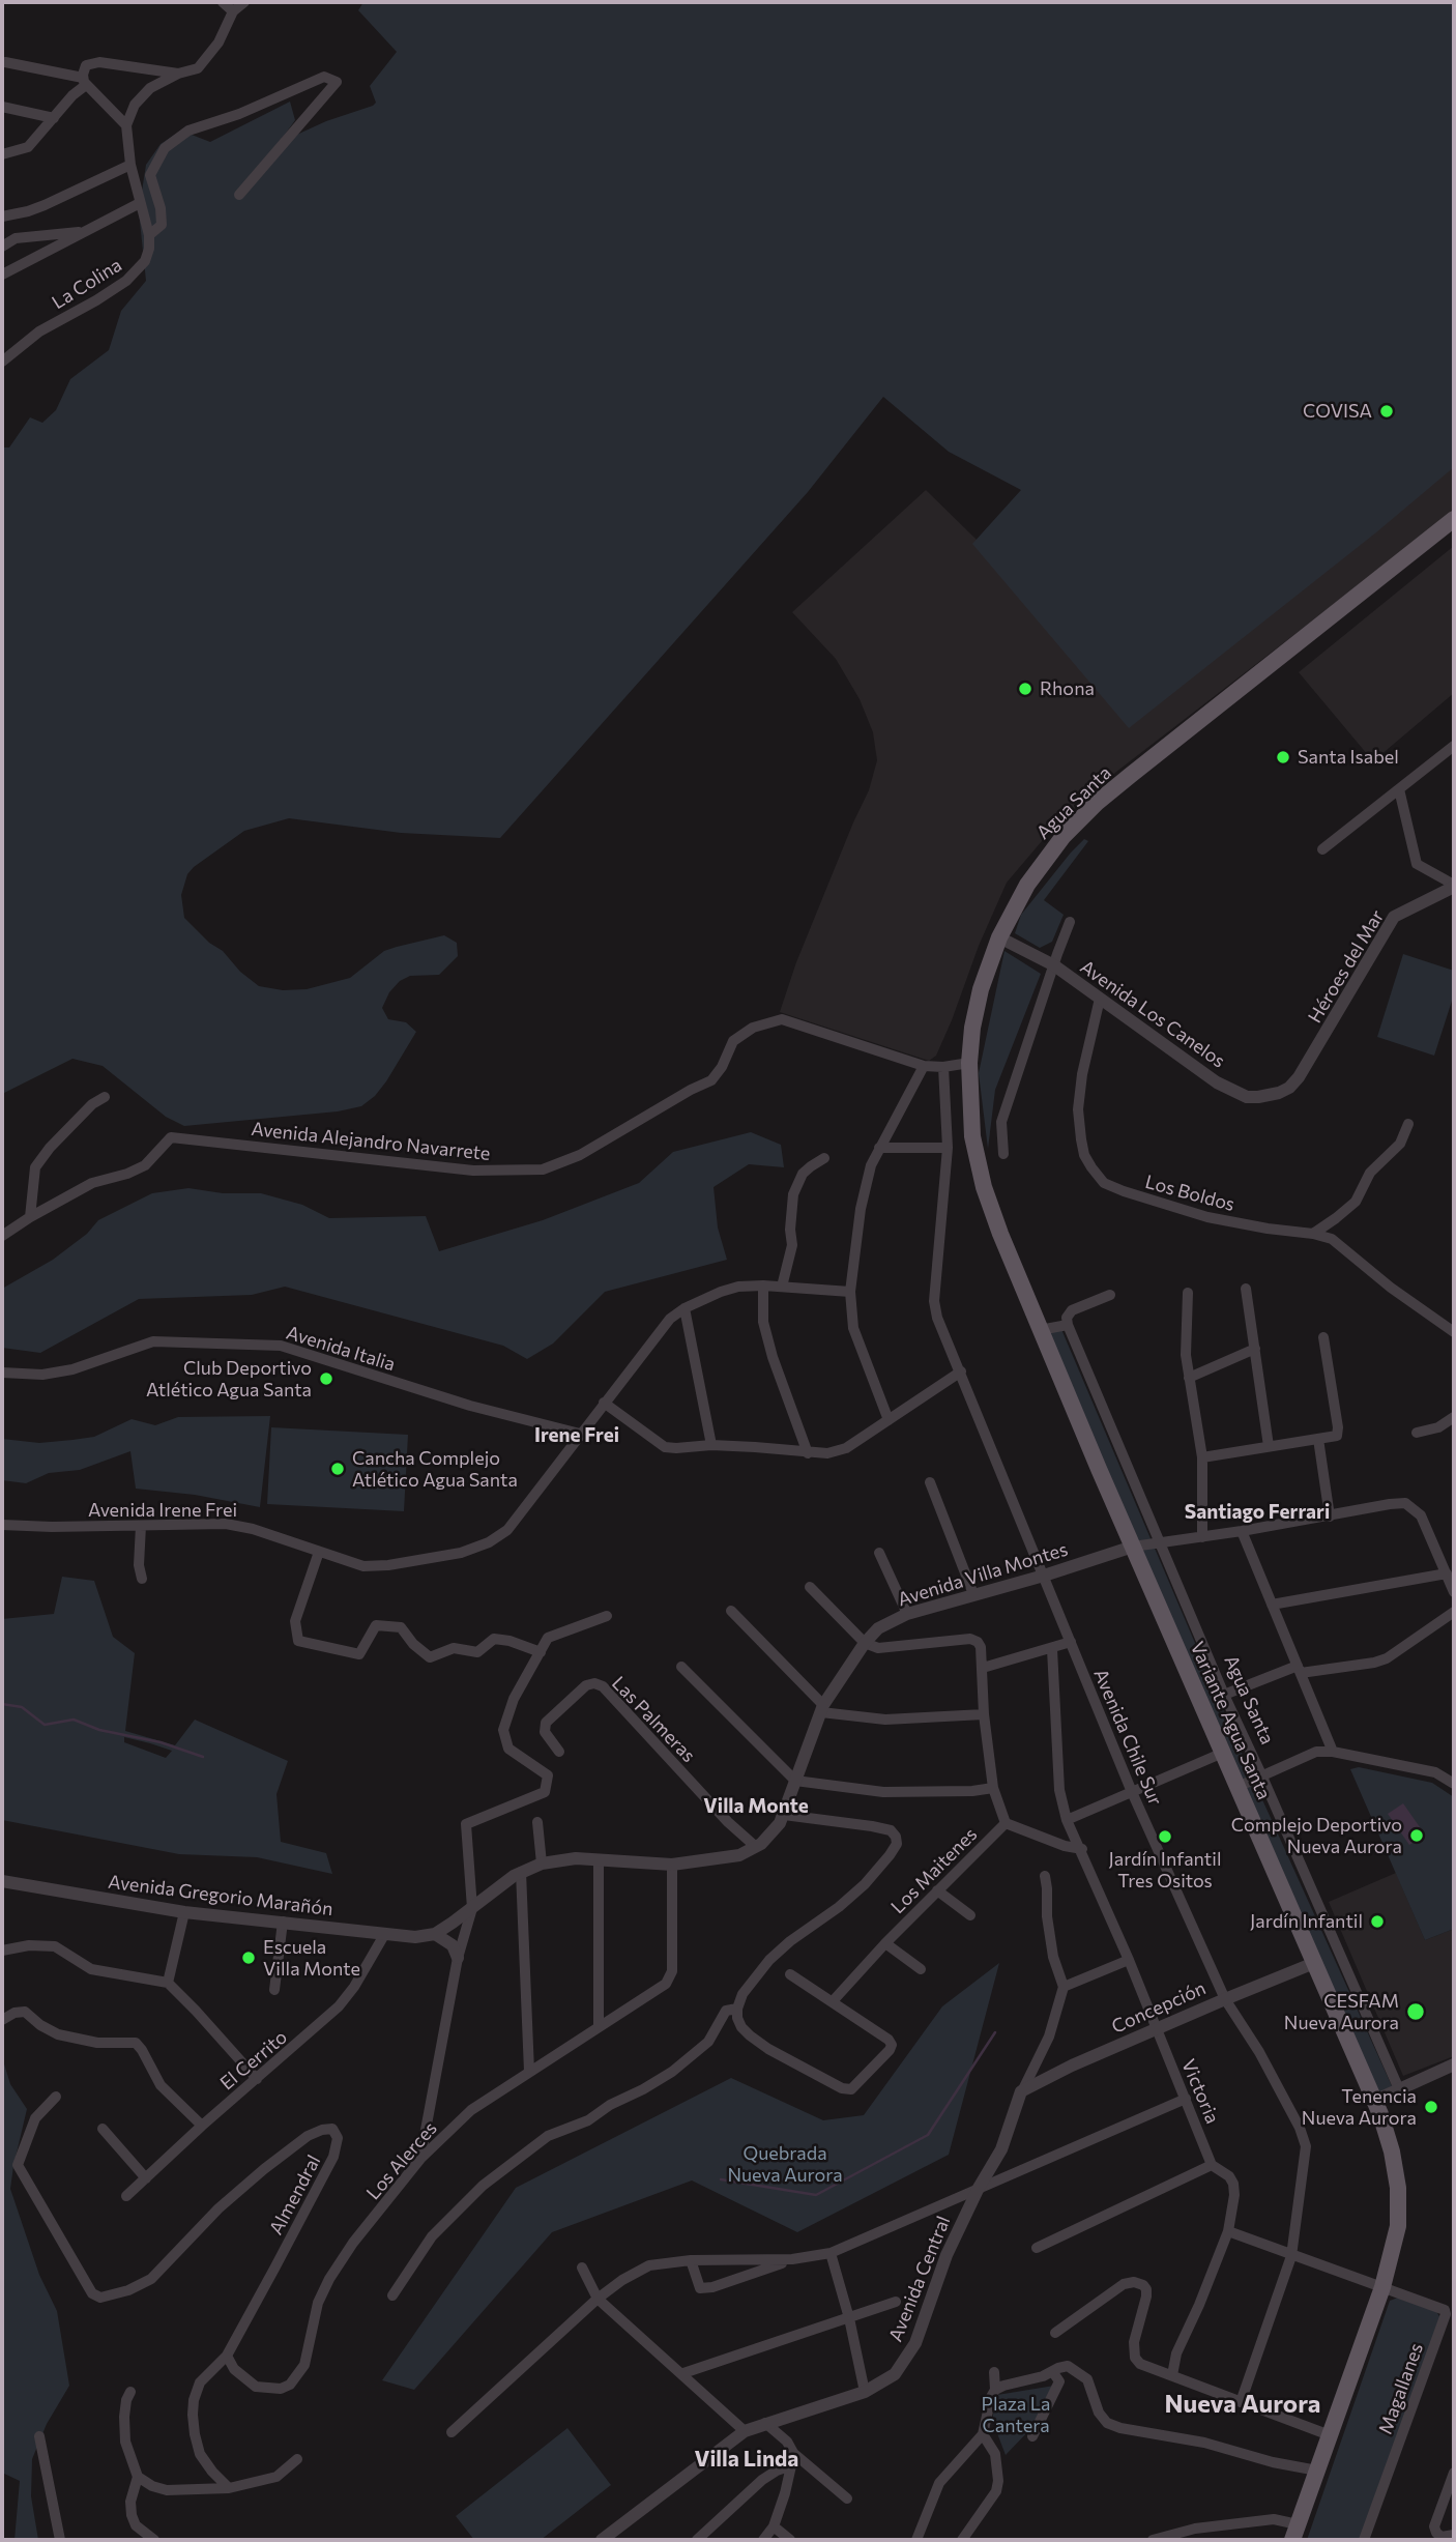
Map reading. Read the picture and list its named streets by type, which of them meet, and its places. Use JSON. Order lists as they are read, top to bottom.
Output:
{
  "streets": {
    "main road": ["Agua Santa", "Variante Agua Santa"],
    "street": [
      "La Colina",
      "Héroes del Mar",
      "Avenida Los Canelos",
      "Avenida Alejandro Navarrete",
      "Los Boldos",
      "Avenida Italia",
      "Avenida Irene Frei",
      "Avenida Villa Montes",
      "Las Palmeras",
      "Avenida Chile Sur",
      "Los Maitenes",
      "Avenida Gregorio Marañón",
      "Concepción",
      "El Cerrito",
      "Victoria",
      "Los Alerces",
      "Almendral",
      "Avenida Central",
      "Magallanes"
    ]
  },
  "crossings": [
    ["Agua Santa", "Avenida Los Canelos"],
    ["Agua Santa", "Avenida Alejandro Navarrete"],
    ["Agua Santa", "Avenida Villa Montes"],
    ["Agua Santa", "Variante Agua Santa"],
    ["Héroes del Mar", "Avenida Los Canelos"],
    ["Avenida Los Canelos", "Los Boldos"],
    ["Avenida Alejandro Navarrete", "Avenida Chile Sur"],
    ["Avenida Italia", "Avenida Irene Frei"],
    ["Avenida Villa Montes", "Las Palmeras"],
    ["Avenida Villa Montes", "Variante Agua Santa"],
    ["Avenida Villa Montes", "Avenida Chile Sur"],
    ["Avenida Villa Montes", "Avenida Gregorio Marañón"],
    ["Avenida Villa Montes", "Los Alerces"],
    ["Variante Agua Santa", "Concepción"],
    ["Variante Agua Santa", "Magallanes"],
    ["Avenida Chile Sur", "Concepción"],
    ["Avenida Gregorio Marañón", "El Cerrito"],
    ["Concepción", "Victoria"],
    ["Concepción", "Avenida Central"],
    ["Los Alerces", "Almendral"]
  ],
  "districts": [
    "Irene Frei",
    "Santiago Ferrari",
    "Villa Monte",
    "Nueva Aurora",
    "Villa Linda"
  ],
  "parks": ["Quebrada Nueva Aurora", "Plaza La Cantera"],
  "places": [
    "COVISA",
    "Rhona",
    "Santa Isabel",
    "Club Deportivo Atlético Agua Santa",
    "Cancha Complejo Atlético Agua Santa",
    "Complejo Deportivo Nueva Aurora",
    "Jardín Infantil Tres Ositos",
    "Jardín Infantil",
    "Escuela Villa Monte",
    "CESFAM Nueva Aurora",
    "Tenencia Nueva Aurora"
  ]
}
